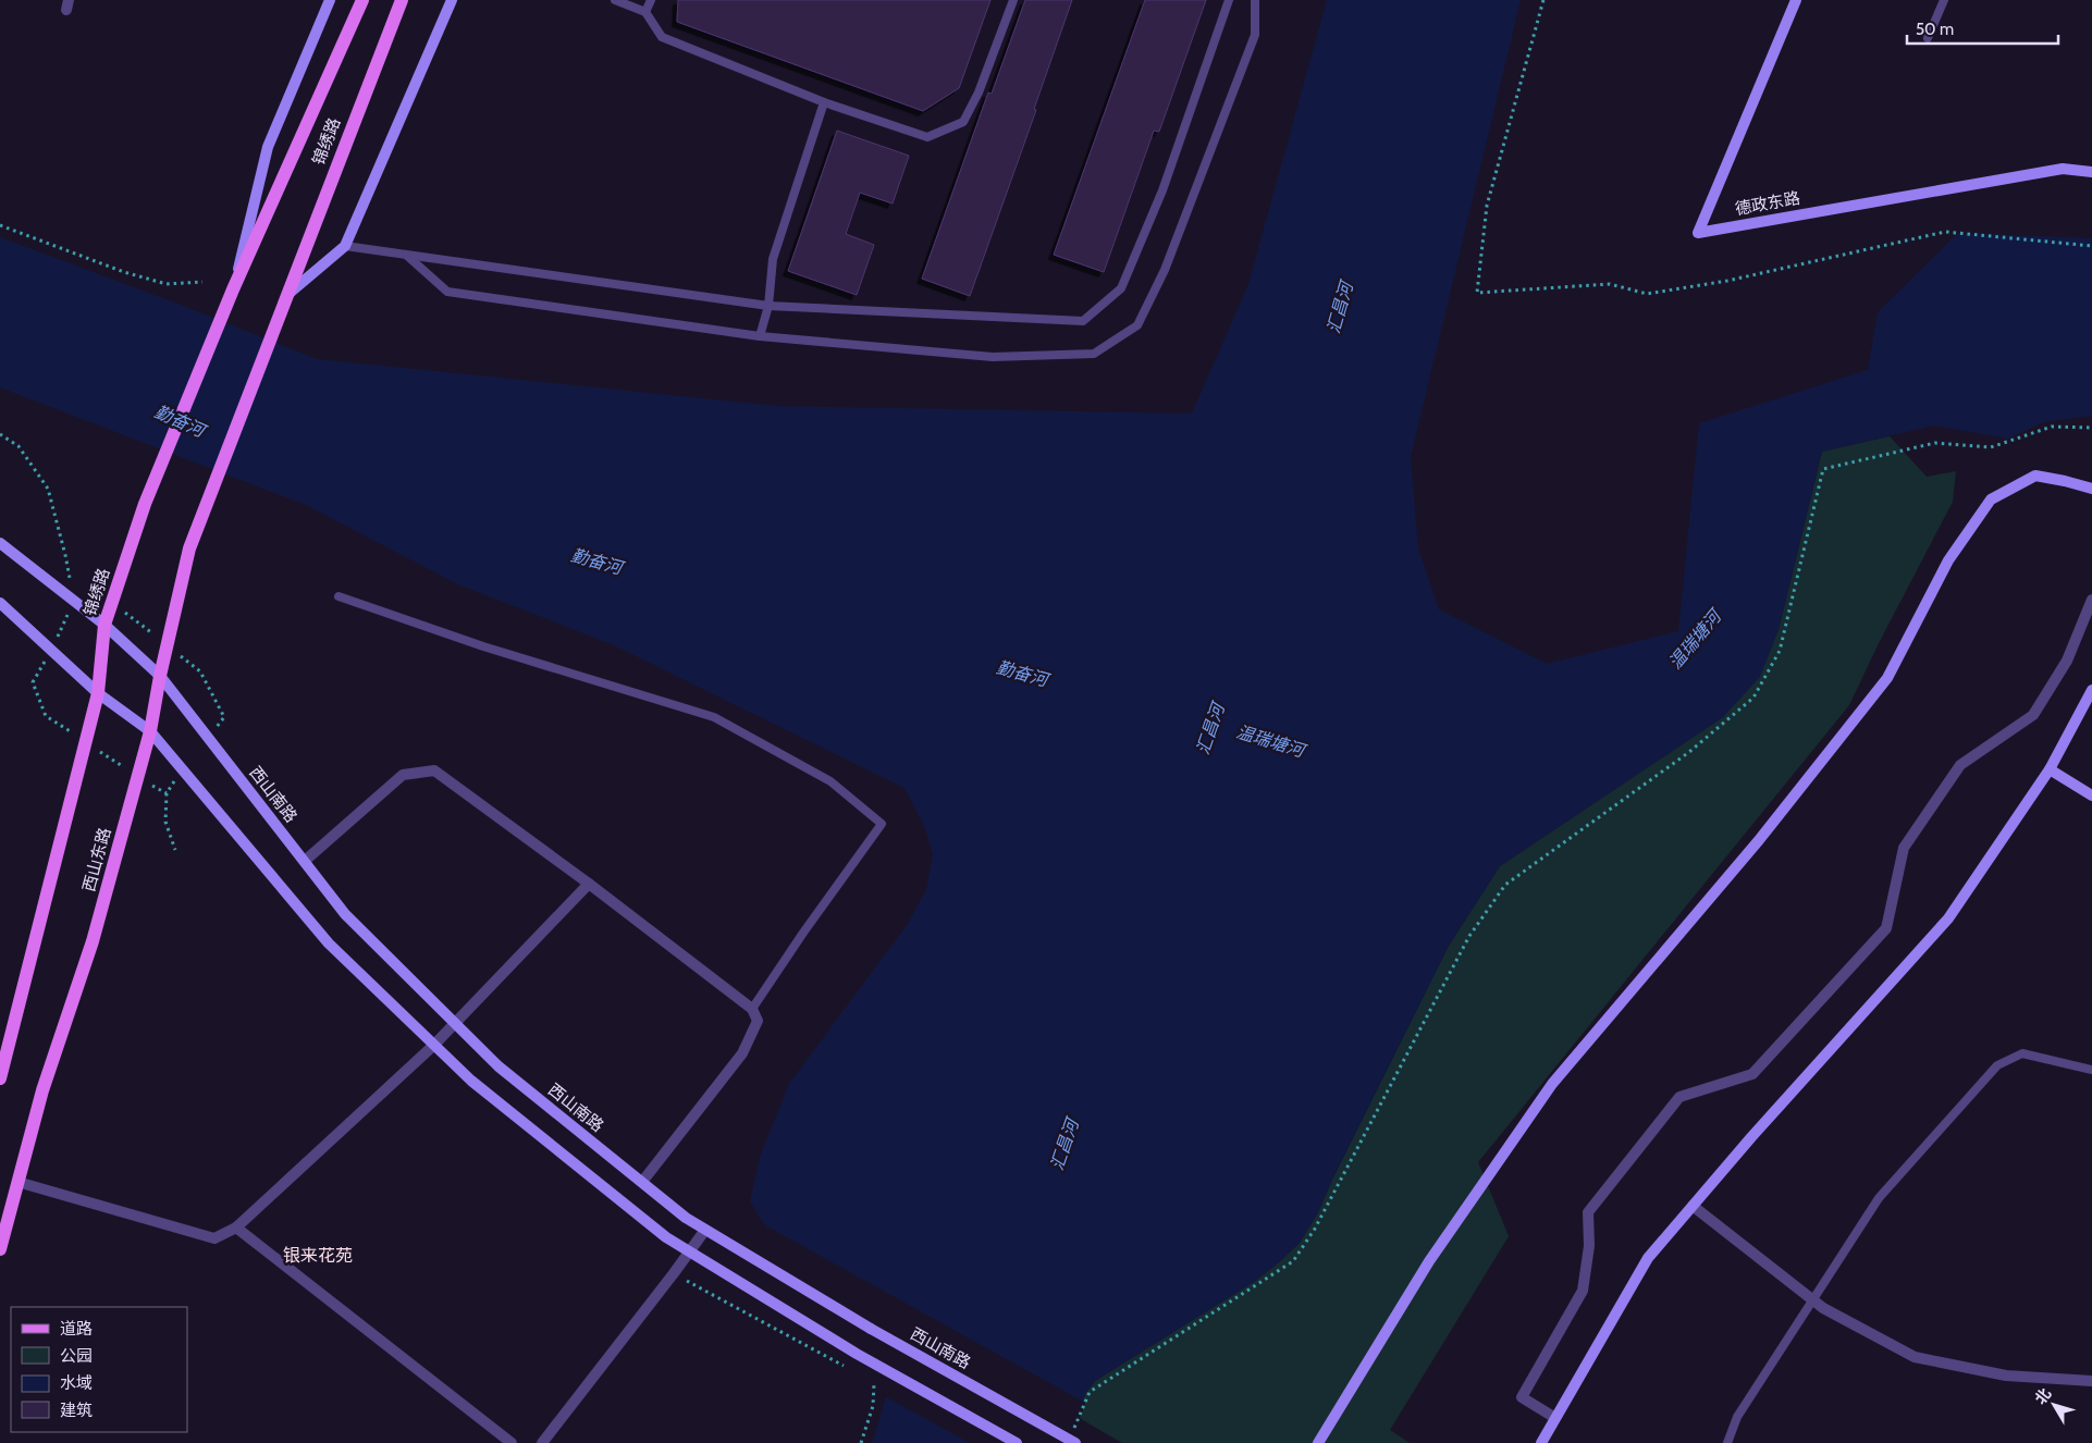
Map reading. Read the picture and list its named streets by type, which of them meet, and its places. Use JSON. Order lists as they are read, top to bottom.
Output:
{
  "streets": {
    "main road": ["锦绣路", "西山东路"],
    "street": ["德政东路", "西山南路"]
  },
  "crossings": [
    ["锦绣路", "西山南路"],
    ["锦绣路", "西山东路"],
    ["西山南路", "西山东路"]
  ],
  "districts": ["银来花苑"],
  "water": ["汇昌河", "勤奋河", "温瑞塘河"],
  "legend": [
    "道路",
    "公园",
    "水域",
    "建筑"
  ],
  "scale_bar": "50 m",
  "north": "top left"
}
